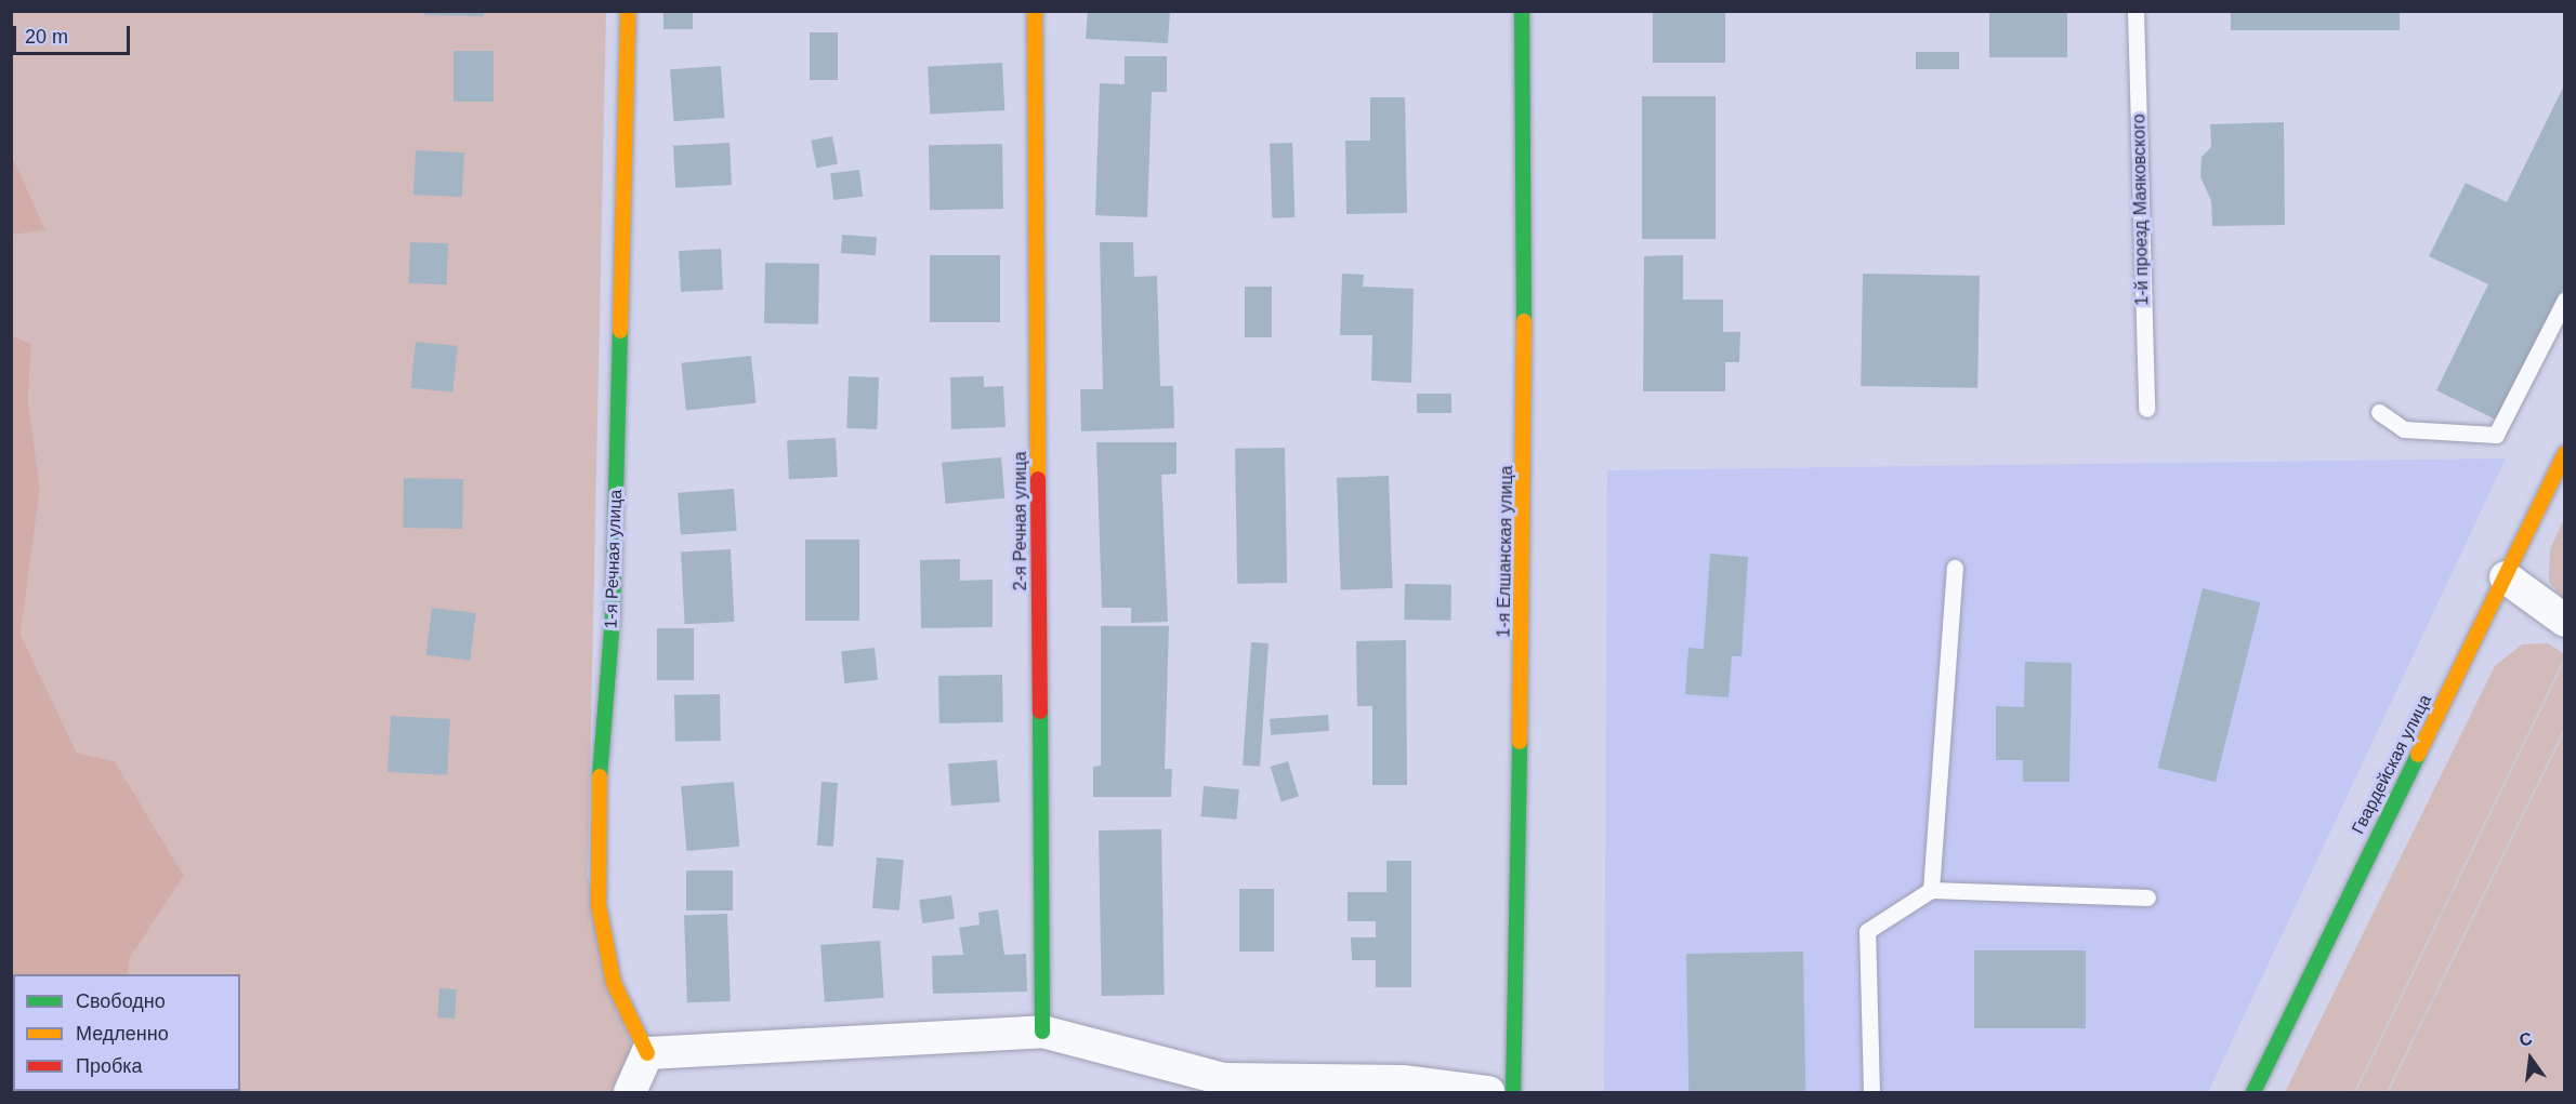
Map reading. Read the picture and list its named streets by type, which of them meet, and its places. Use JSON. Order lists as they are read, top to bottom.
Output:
{
  "streets": {
    "street": [
      "2-я Речная улица",
      "1-я Елшанская улица",
      "1-я Речная улица",
      "Гвардейская улица"
    ],
    "lane": ["1-й проезд Маяковского"]
  },
  "legend": ["Свободно", "Медленно", "Пробка"],
  "scale_bar": "20 m",
  "north": "top"
}
